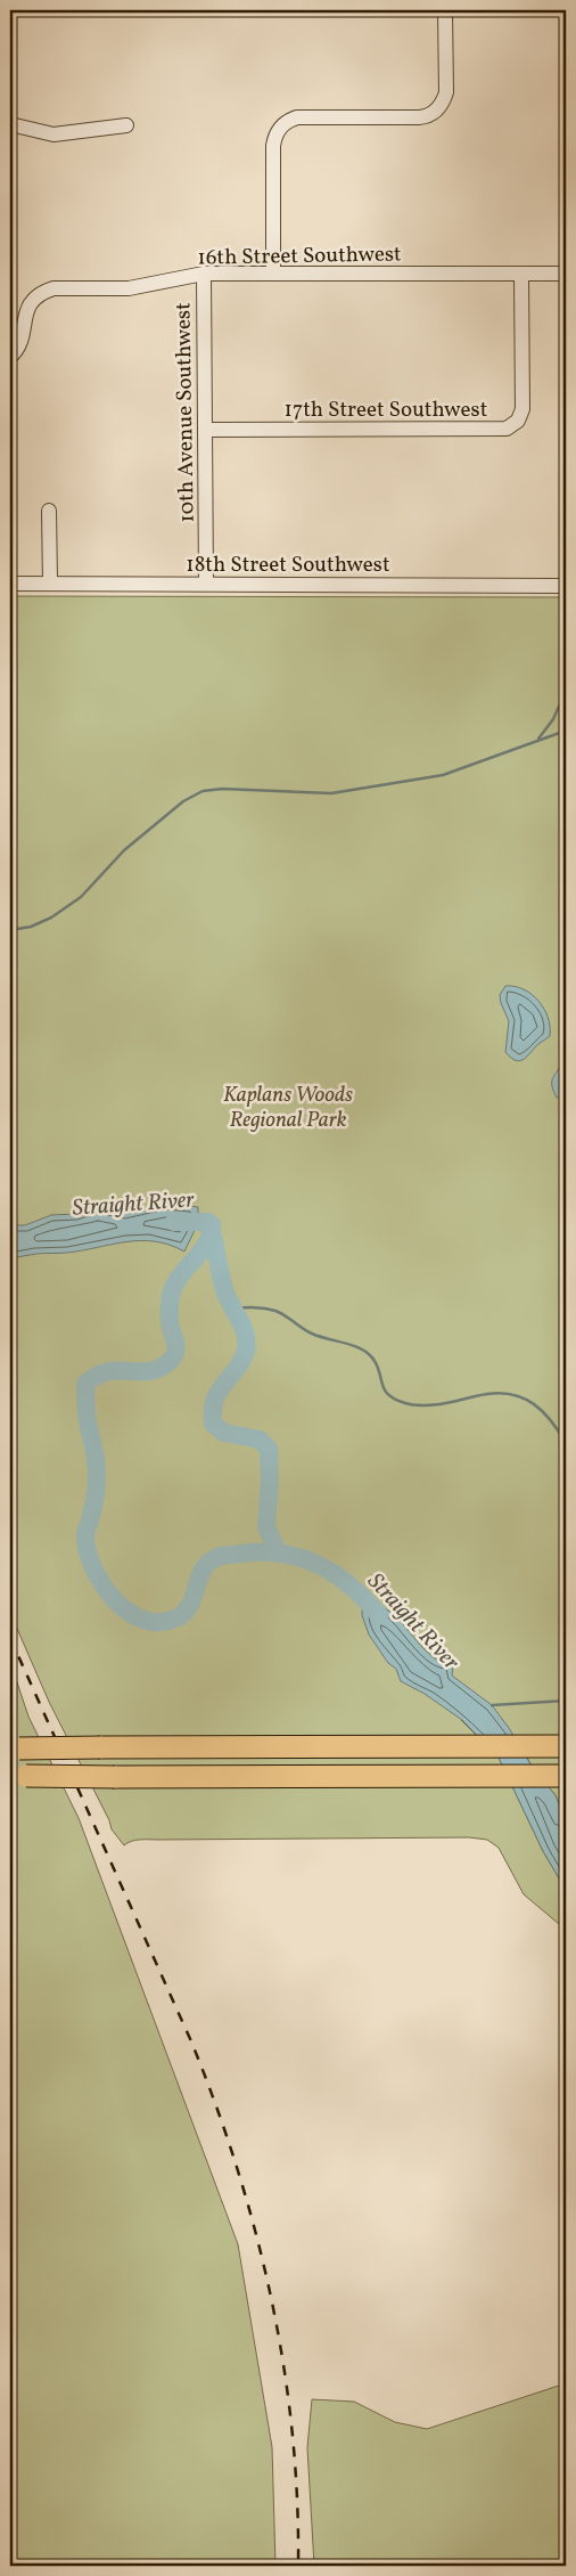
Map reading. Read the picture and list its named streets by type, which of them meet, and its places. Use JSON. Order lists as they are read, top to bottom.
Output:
{
  "streets": {
    "street": [
      "16th Street Southwest",
      "17th Street Southwest",
      "10th Avenue Southwest",
      "18th Street Southwest"
    ]
  },
  "crossings": [
    ["16th Street Southwest", "17th Street Southwest"],
    ["16th Street Southwest", "10th Avenue Southwest"],
    ["17th Street Southwest", "10th Avenue Southwest"],
    ["10th Avenue Southwest", "18th Street Southwest"]
  ],
  "water": ["Straight River"],
  "parks": ["Kaplans Woods Regional Park"]
}
